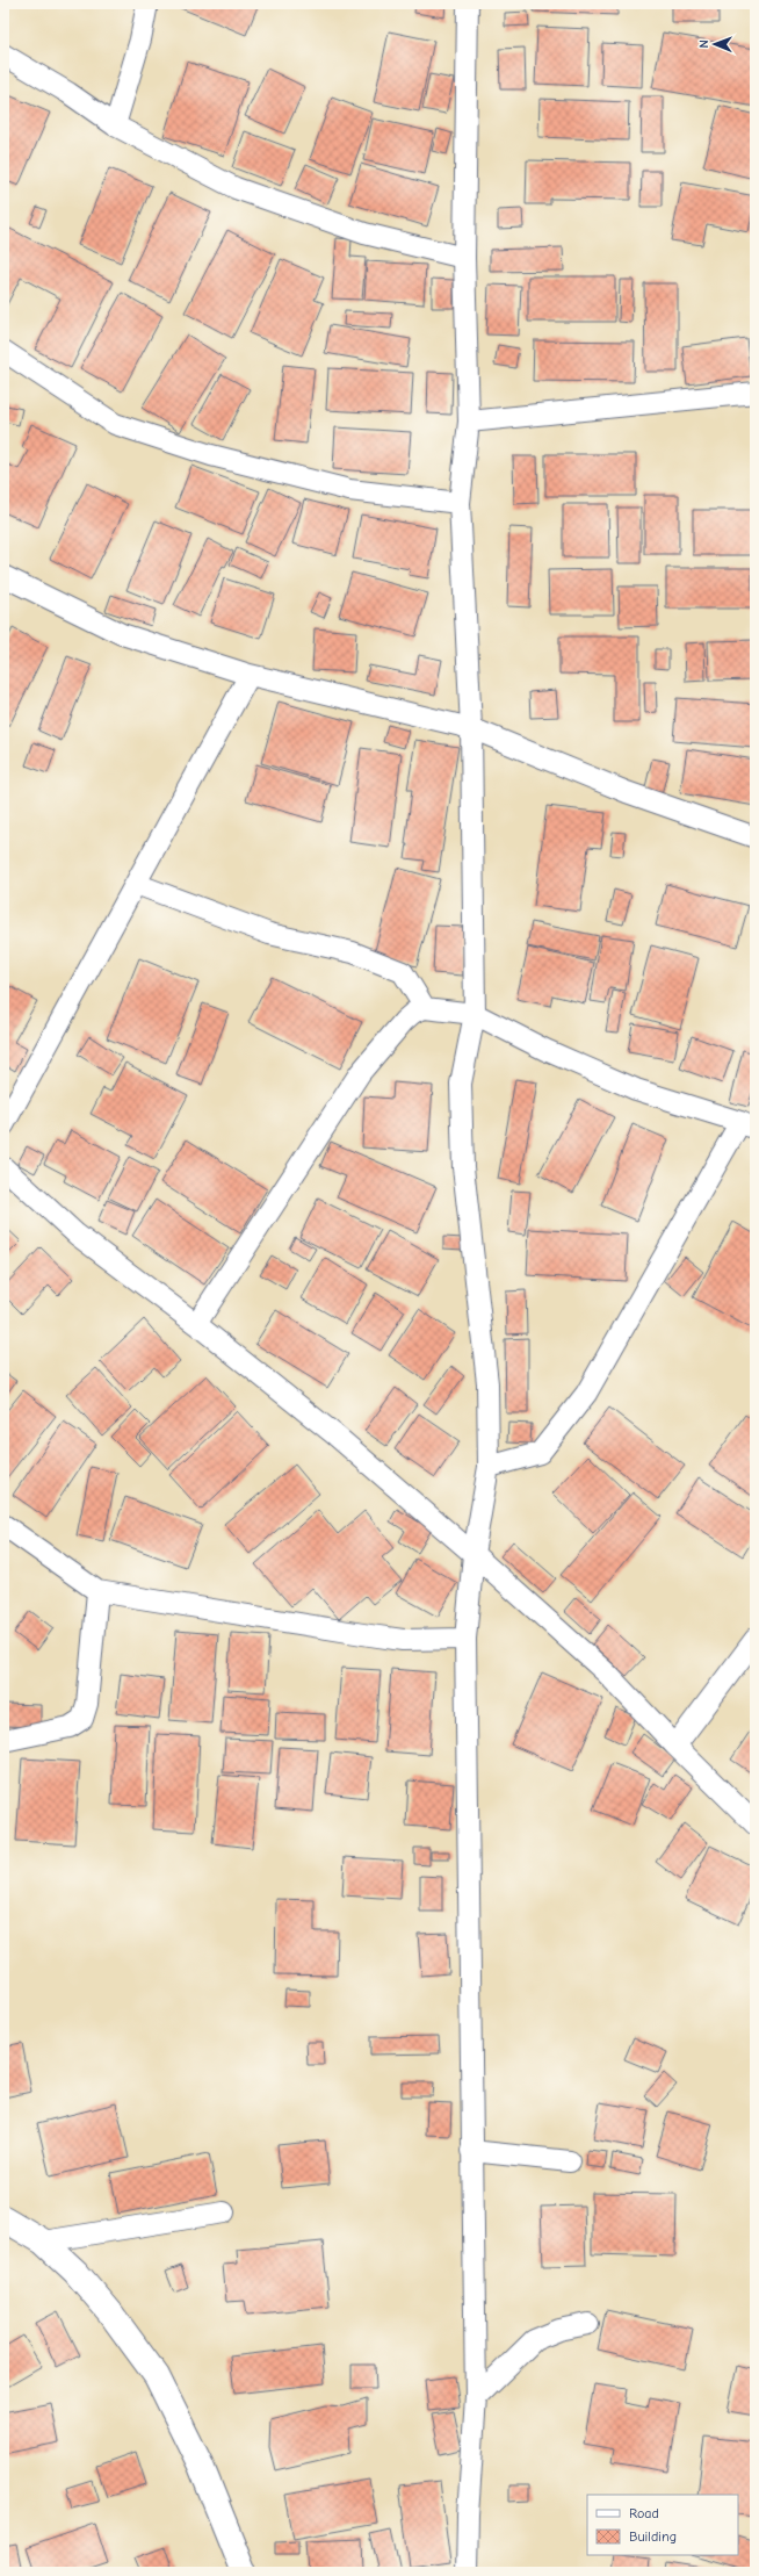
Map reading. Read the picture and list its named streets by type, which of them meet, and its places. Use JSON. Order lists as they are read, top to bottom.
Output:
{
  "legend": ["Road", "Building"],
  "north": "left"
}
